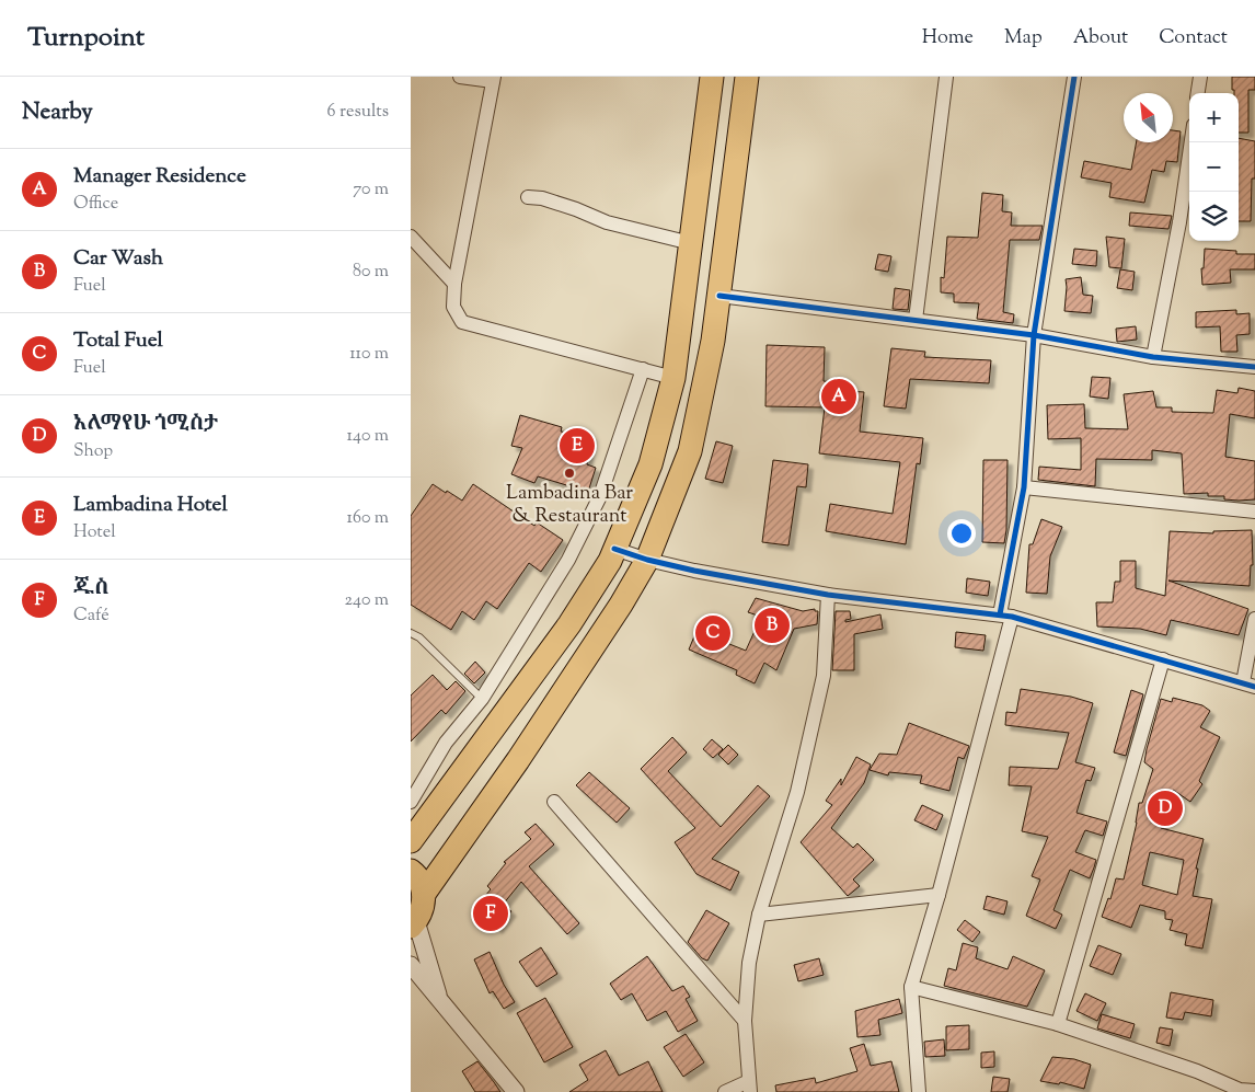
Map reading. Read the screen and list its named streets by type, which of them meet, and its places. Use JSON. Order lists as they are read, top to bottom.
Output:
{
  "places": ["Lambadina Bar & Restaurant"],
  "north": "top left",
  "page": {
    "header": "Turnpoint",
    "nav": [
      "Home",
      "Map",
      "About",
      "Contact"
    ],
    "heading": ["Nearby", "6 results"],
    "map_buttons": ["+", "−"],
    "list": [
      {
        "mark": "A",
        "name": "Manager Residence",
        "note": "Office",
        "value": "70 m"
      },
      {
        "mark": "B",
        "name": "Car Wash",
        "note": "Fuel",
        "value": "80 m"
      },
      {
        "mark": "C",
        "name": "Total Fuel",
        "note": "Fuel",
        "value": "110 m"
      },
      {
        "mark": "D",
        "name": "አለማየሁ ጎሚስታ",
        "note": "Shop",
        "value": "140 m"
      },
      {
        "mark": "E",
        "name": "Lambadina Hotel",
        "note": "Hotel",
        "value": "160 m"
      },
      {
        "mark": "F",
        "name": "ጁስ",
        "note": "Café",
        "value": "240 m"
      }
    ],
    "pins": [
      "A",
      "E",
      "B",
      "C",
      "D",
      "F"
    ]
  }
}
